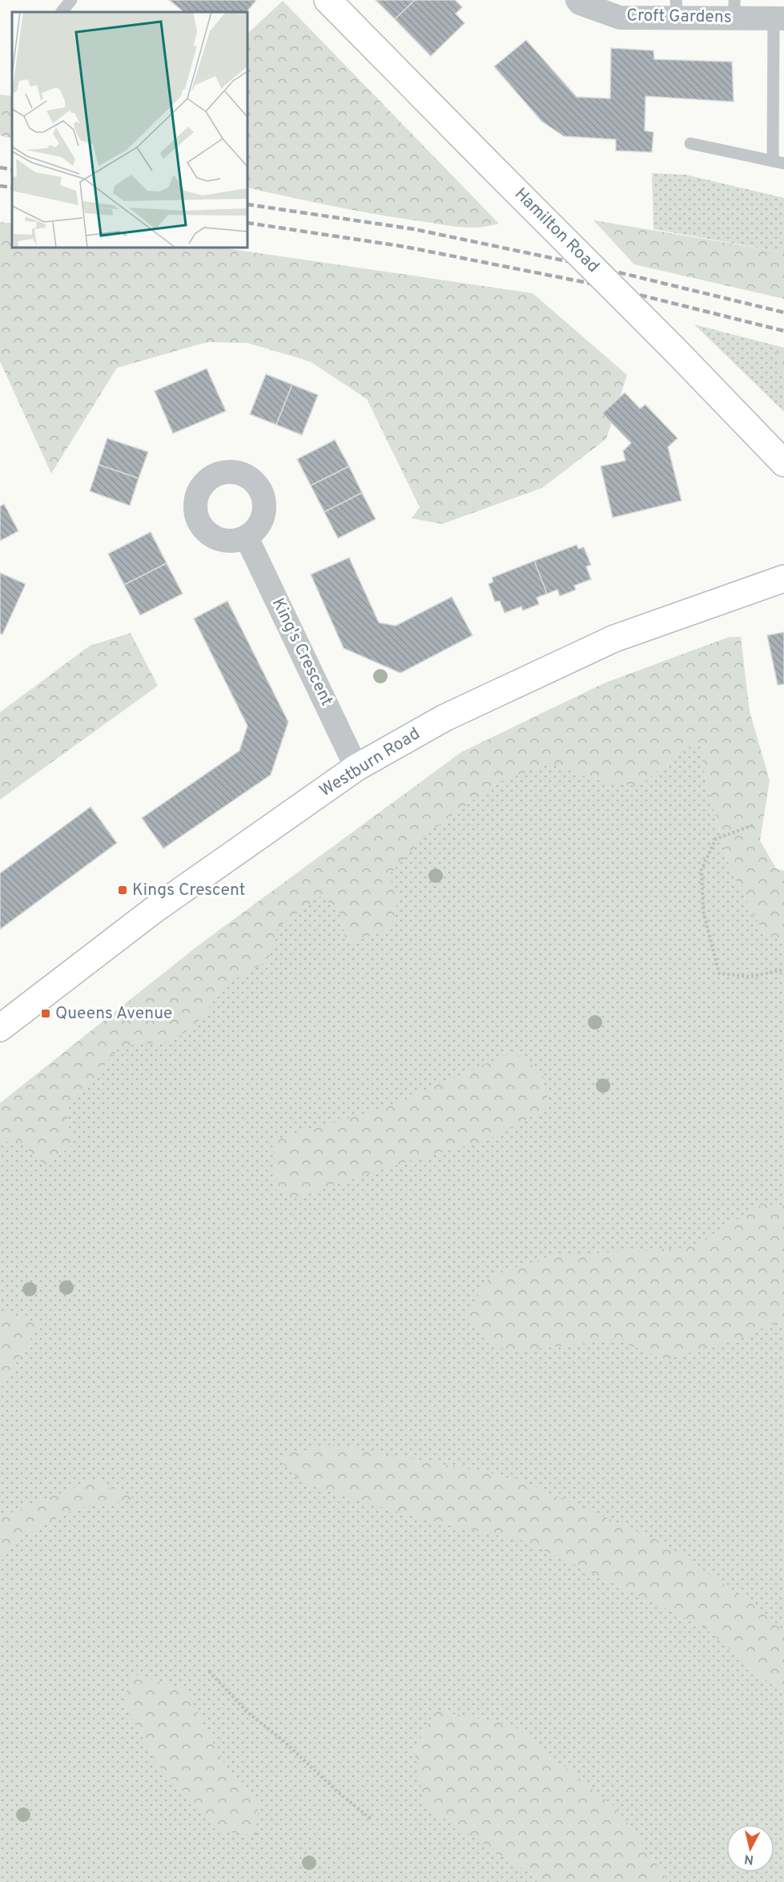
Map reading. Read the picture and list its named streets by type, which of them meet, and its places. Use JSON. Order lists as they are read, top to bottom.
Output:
{
  "streets": {
    "street": [
      "Croft Gardens",
      "Hamilton Road",
      "King's Crescent",
      "Westburn Road"
    ]
  },
  "crossings": [
    ["King's Crescent", "Westburn Road"]
  ],
  "places": {
    "transit": ["Kings Crescent", "Queens Avenue"]
  },
  "north": "bottom"
}
